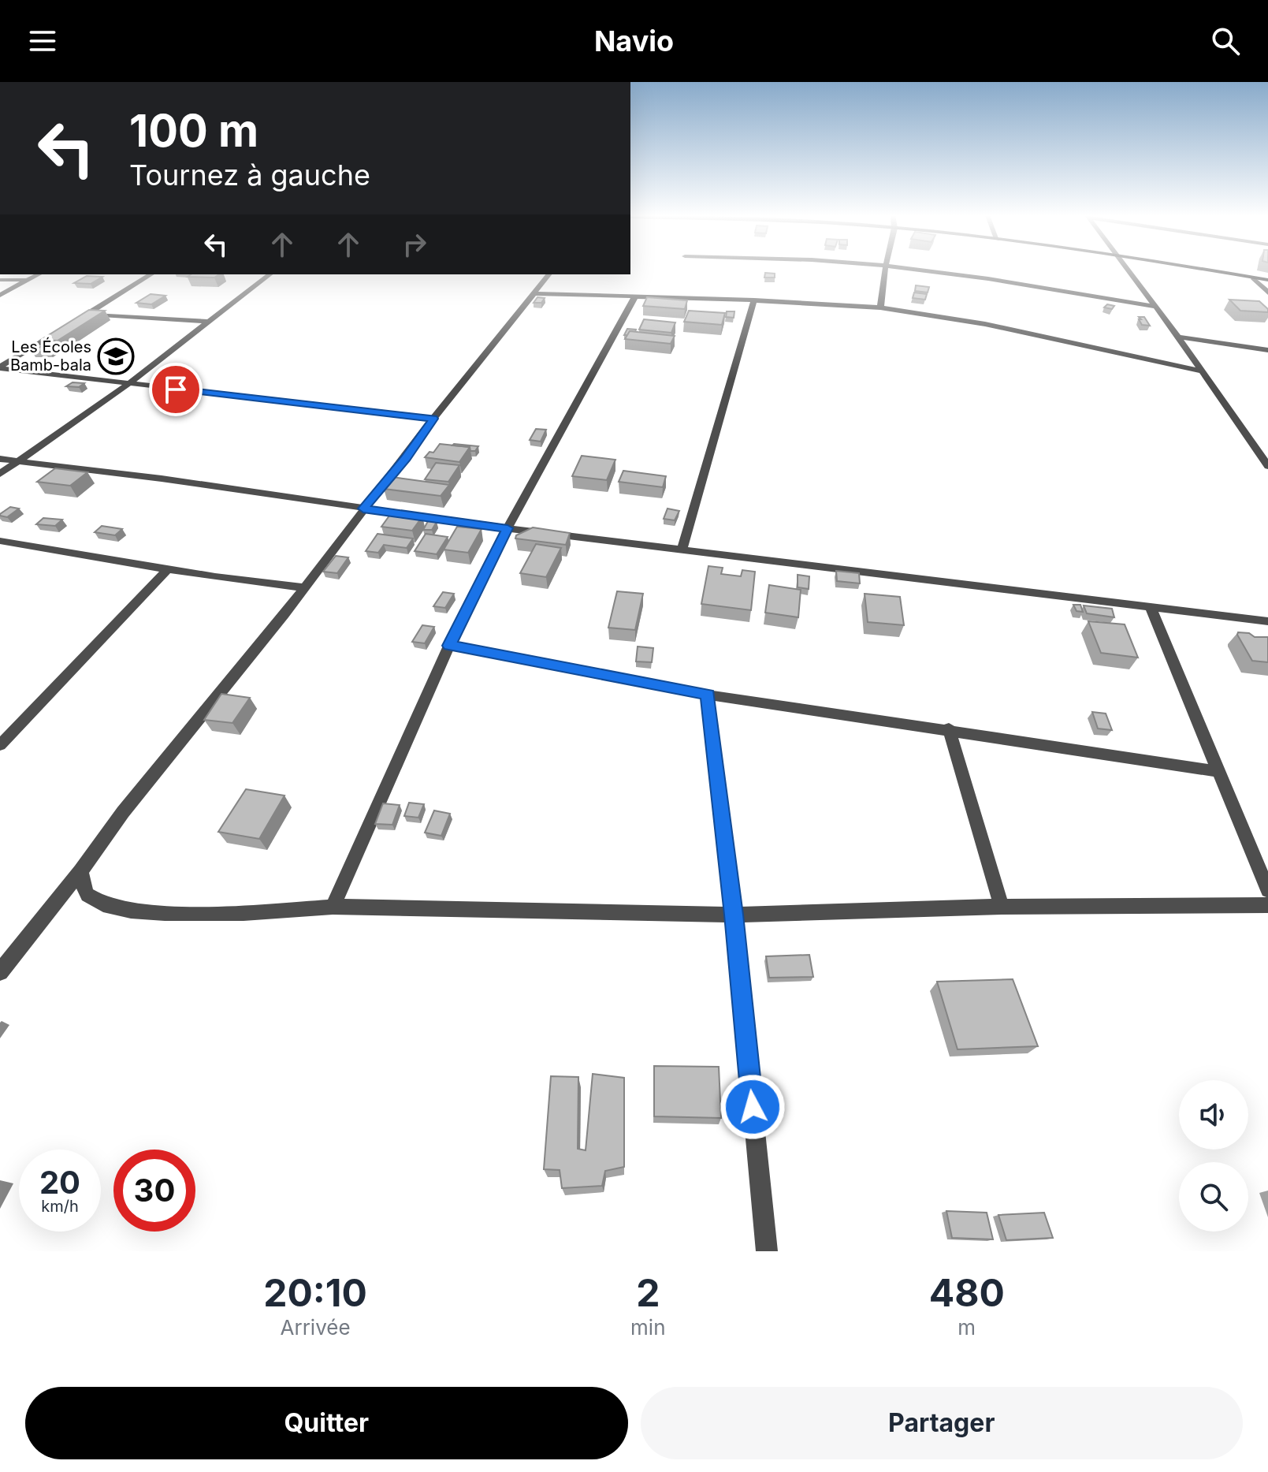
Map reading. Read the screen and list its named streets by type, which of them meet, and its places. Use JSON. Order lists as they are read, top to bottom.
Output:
{
  "places": {
    "school or university": ["Les Écoles Bamb-bala"]
  },
  "page": {
    "header": "Navio",
    "turn": ["100 m", "Tournez à gauche"],
    "speed": "20 km/h",
    "limit": "30",
    "eta": [
      "20:10",
      "Arrivée",
      "2",
      "min",
      "480",
      "m"
    ],
    "buttons": ["Quitter", "Partager"]
  }
}
